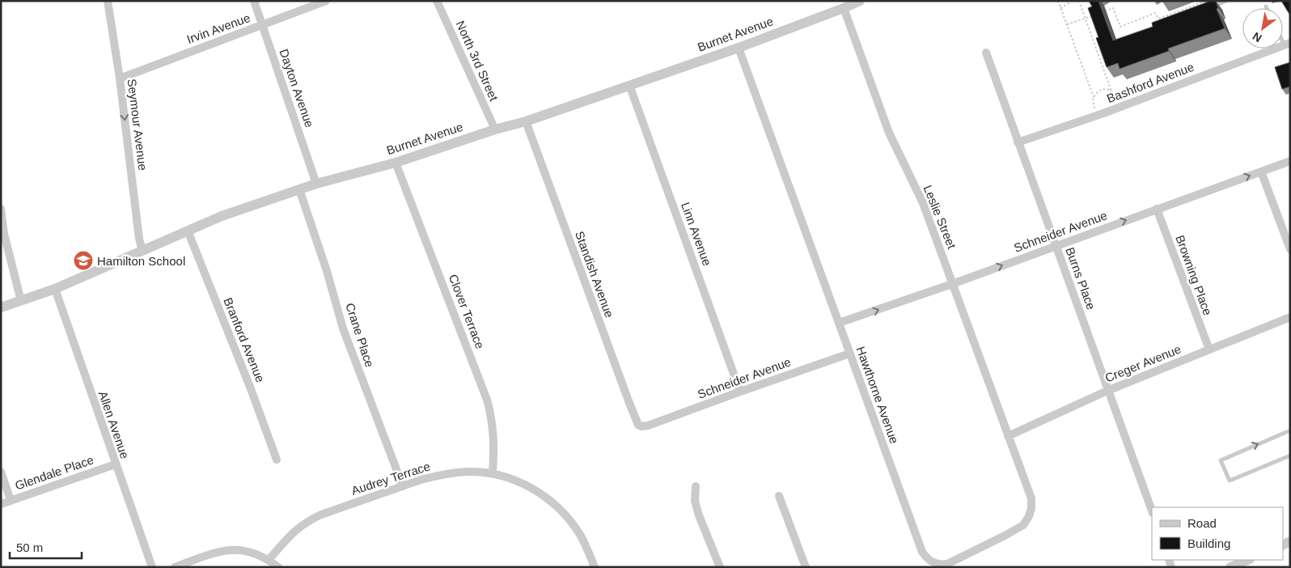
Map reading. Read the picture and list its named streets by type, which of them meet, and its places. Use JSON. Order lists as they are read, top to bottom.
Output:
{
  "streets": {
    "street": [
      "Irvin Avenue",
      "Burnet Avenue",
      "North 3rd Street",
      "Bashford Avenue",
      "Dayton Avenue",
      "Seymour Avenue",
      "Leslie Street",
      "Schneider Avenue",
      "Linn Avenue",
      "Standish Avenue",
      "Browning Place",
      "Burns Place",
      "Clover Terrace",
      "Crane Place",
      "Branford Avenue",
      "Creger Avenue",
      "Hawthorne Avenue",
      "Allen Avenue",
      "Glendale Place",
      "Audrey Terrace"
    ]
  },
  "crossings": [
    ["Irvin Avenue", "Dayton Avenue"],
    ["Irvin Avenue", "Seymour Avenue"],
    ["Burnet Avenue", "North 3rd Street"],
    ["Burnet Avenue", "Dayton Avenue"],
    ["Burnet Avenue", "Seymour Avenue"],
    ["Burnet Avenue", "Leslie Street"],
    ["Burnet Avenue", "Linn Avenue"],
    ["Burnet Avenue", "Standish Avenue"],
    ["Burnet Avenue", "Clover Terrace"],
    ["Burnet Avenue", "Crane Place"],
    ["Burnet Avenue", "Branford Avenue"],
    ["Burnet Avenue", "Hawthorne Avenue"],
    ["Burnet Avenue", "Allen Avenue"],
    ["Bashford Avenue", "Burns Place"],
    ["Leslie Street", "Schneider Avenue"],
    ["Leslie Street", "Creger Avenue"],
    ["Leslie Street", "Hawthorne Avenue"],
    ["Schneider Avenue", "Linn Avenue"],
    ["Schneider Avenue", "Standish Avenue"],
    ["Schneider Avenue", "Browning Place"],
    ["Schneider Avenue", "Burns Place"],
    ["Schneider Avenue", "Hawthorne Avenue"],
    ["Browning Place", "Creger Avenue"],
    ["Burns Place", "Creger Avenue"],
    ["Clover Terrace", "Audrey Terrace"],
    ["Crane Place", "Audrey Terrace"],
    ["Creger Avenue", "Hawthorne Avenue"],
    ["Allen Avenue", "Glendale Place"]
  ],
  "one_way": ["Seymour Avenue", "Schneider Avenue"],
  "places": {
    "school or university": ["Hamilton School"]
  },
  "legend": ["Road", "Building"],
  "scale_bar": "50 m",
  "north": "bottom left"
}
